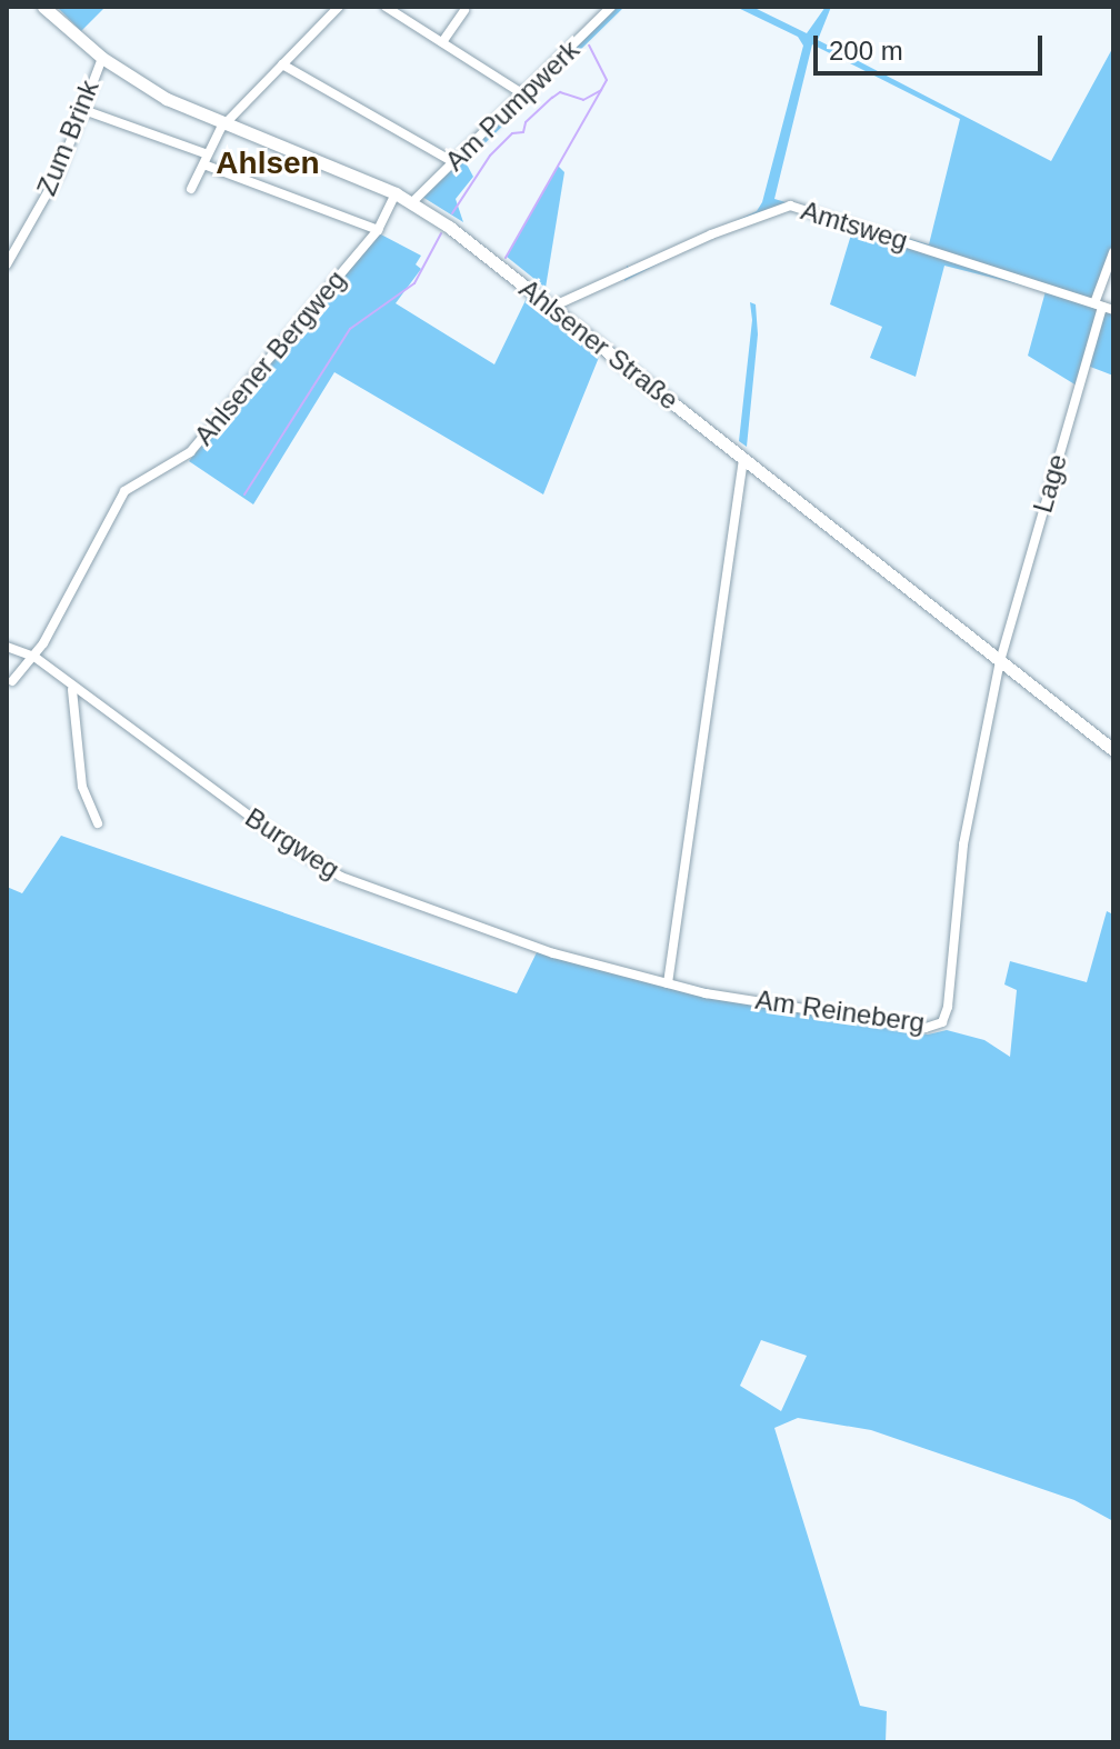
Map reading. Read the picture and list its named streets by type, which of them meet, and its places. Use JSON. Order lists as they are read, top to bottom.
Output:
{
  "streets": {
    "main road": ["Ahlsener Straße"],
    "street": [
      "Am Pumpwerk",
      "Zum Brink",
      "Amtsweg",
      "Ahlsener Bergweg",
      "Lage",
      "Burgweg",
      "Am Reineberg"
    ]
  },
  "crossings": [
    ["Am Pumpwerk", "Ahlsener Straße"],
    ["Zum Brink", "Ahlsener Straße"],
    ["Amtsweg", "Ahlsener Straße"],
    ["Amtsweg", "Lage"],
    ["Ahlsener Straße", "Ahlsener Bergweg"],
    ["Ahlsener Straße", "Lage"],
    ["Ahlsener Straße", "Am Reineberg"],
    ["Ahlsener Bergweg", "Burgweg"],
    ["Lage", "Am Reineberg"],
    ["Burgweg", "Am Reineberg"]
  ],
  "districts": ["Ahlsen"],
  "scale_bar": "200 m"
}
